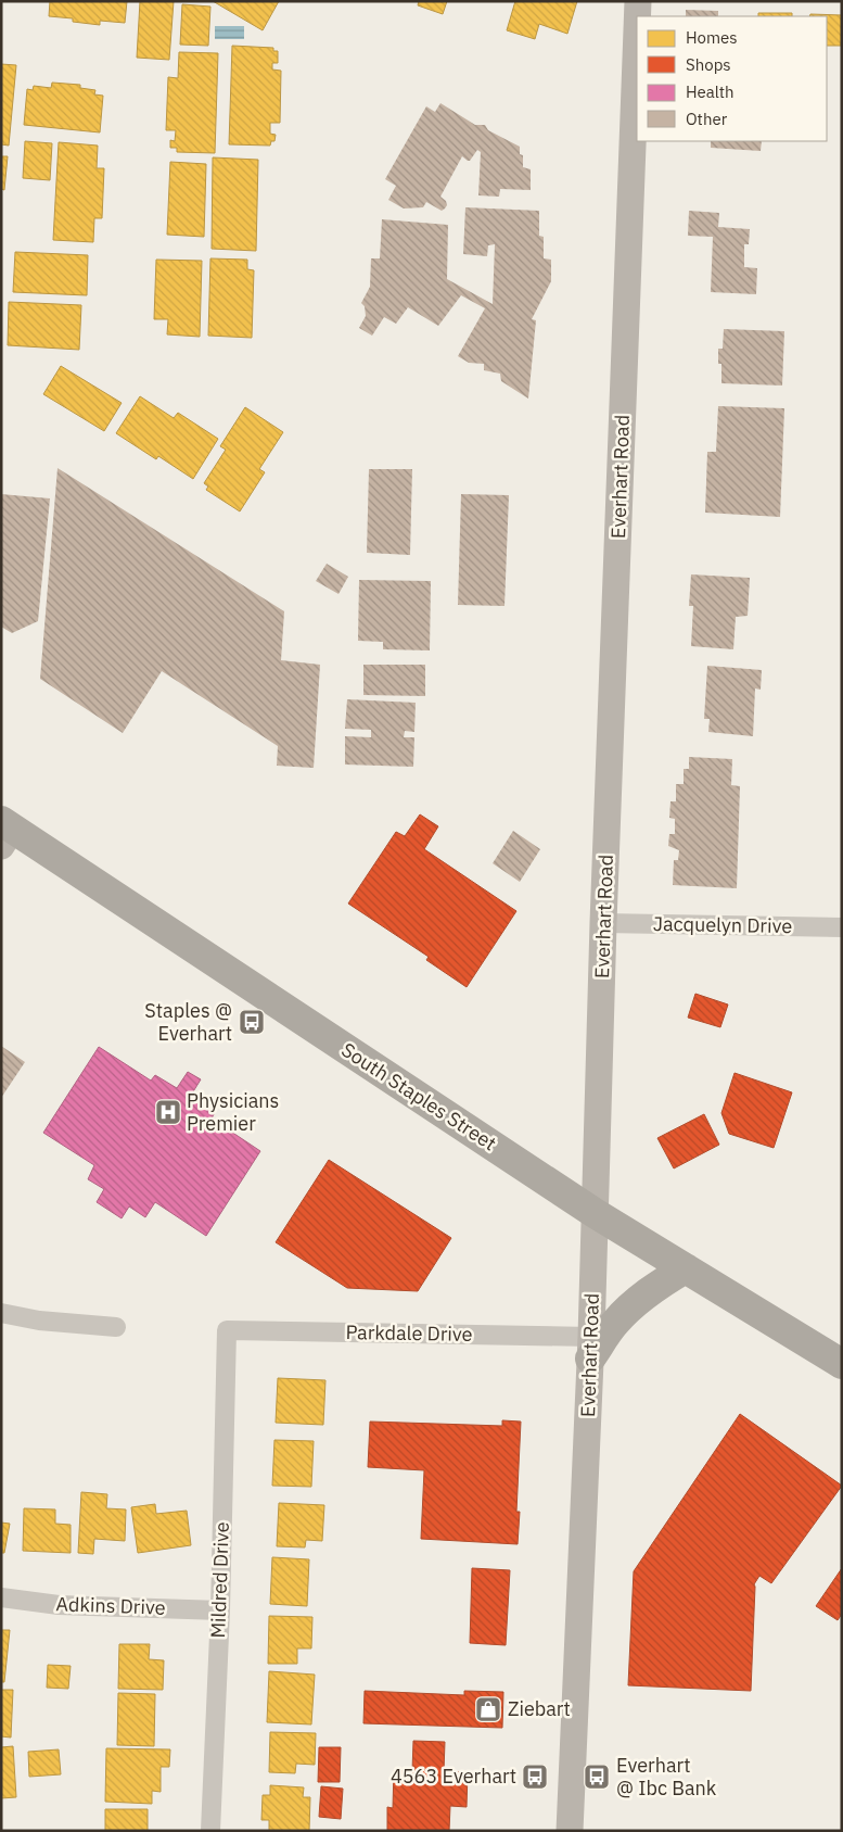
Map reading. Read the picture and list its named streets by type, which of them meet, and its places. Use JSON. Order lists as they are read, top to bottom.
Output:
{
  "streets": {
    "main road": ["Everhart Road", "South Staples Street"],
    "street": [
      "Jacquelyn Drive",
      "Parkdale Drive",
      "Mildred Drive",
      "Adkins Drive"
    ]
  },
  "crossings": [
    ["Everhart Road", "Jacquelyn Drive"],
    ["Everhart Road", "South Staples Street"],
    ["Everhart Road", "Parkdale Drive"],
    ["Parkdale Drive", "Mildred Drive"],
    ["Mildred Drive", "Adkins Drive"]
  ],
  "places": {
    "bus stop": ["Staples @ Everhart", "4563 Everhart", "Everhart @ Ibc Bank"],
    "hospital": ["Physicians Premier"],
    "shop": ["Ziebart"]
  },
  "legend": [
    "Homes",
    "Shops",
    "Health",
    "Other"
  ]
}
